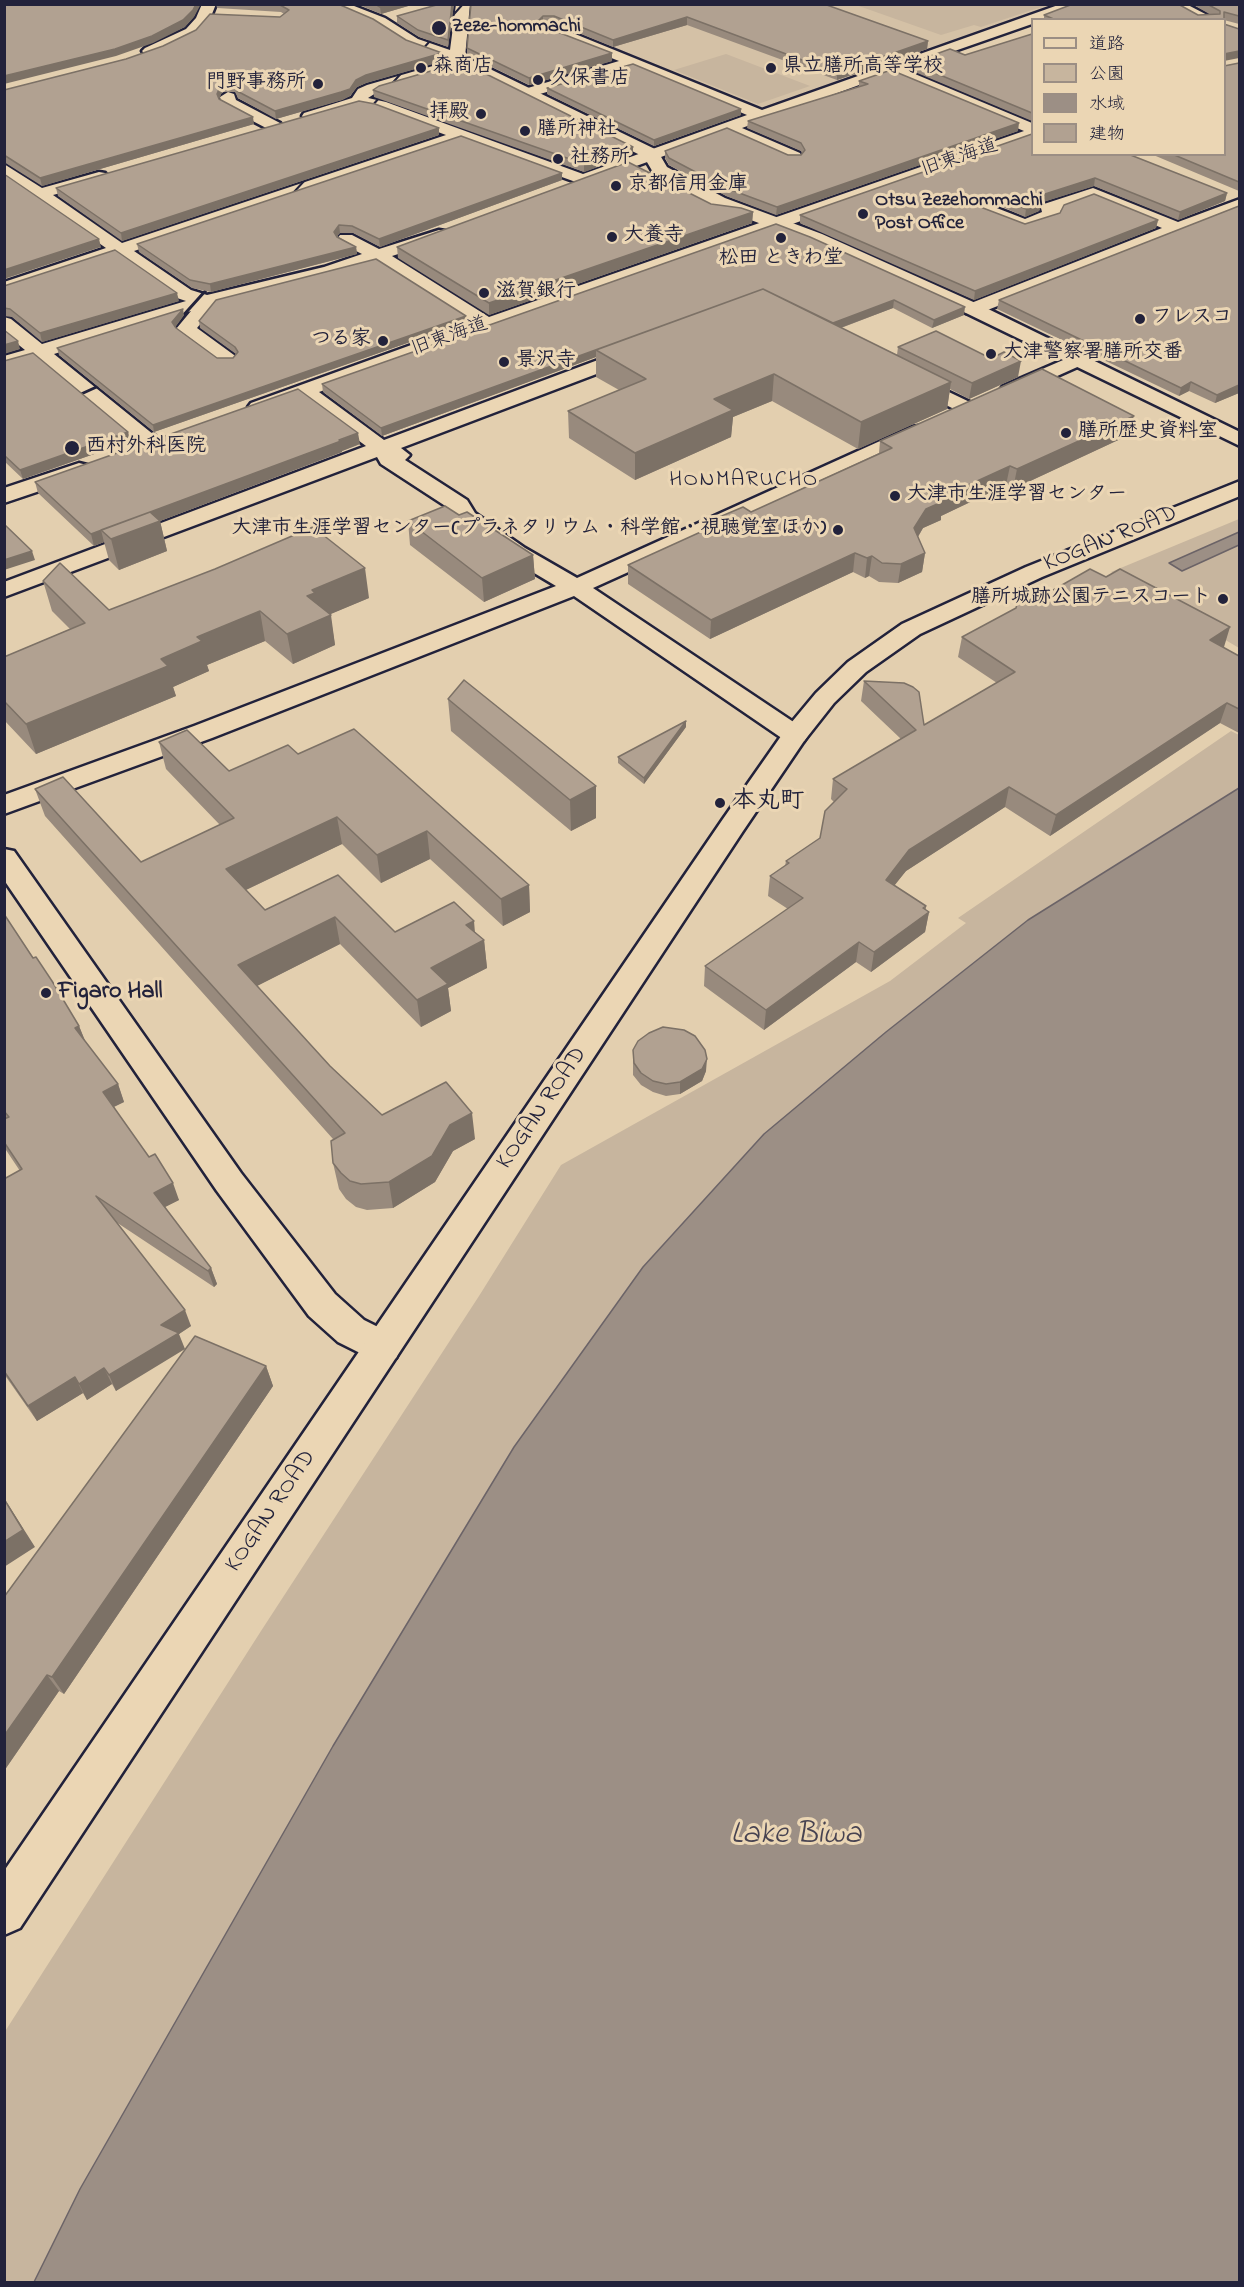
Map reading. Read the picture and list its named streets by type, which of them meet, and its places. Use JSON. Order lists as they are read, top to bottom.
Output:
{
  "streets": {
    "street": ["旧東海道", "KOGAN ROAD"]
  },
  "districts": ["HONMARUCHO"],
  "water": ["Lake Biwa"],
  "places": [
    "Zeze-hommachi",
    "森商店",
    "県立膳所高等学校",
    "久保書店",
    "門野事務所",
    "拝殿",
    "膳所神社",
    "社務所",
    "京都信用金庫",
    "Otsu Zezehommachi Post Office",
    "大養寺",
    "松田 ときわ堂",
    "滋賀銀行",
    "フレスコ",
    "つる家",
    "大津警察署膳所交番",
    "景沢寺",
    "膳所歴史資料室",
    "西村外科医院",
    "大津市生涯学習センター",
    "大津市生涯学習センター(プラネタリウム・科学館・視聴覚室ほか)",
    "膳所城跡公園テニスコート",
    "本丸町",
    "Figaro Hall"
  ],
  "legend": [
    "道路",
    "公園",
    "水域",
    "建物"
  ]
}
